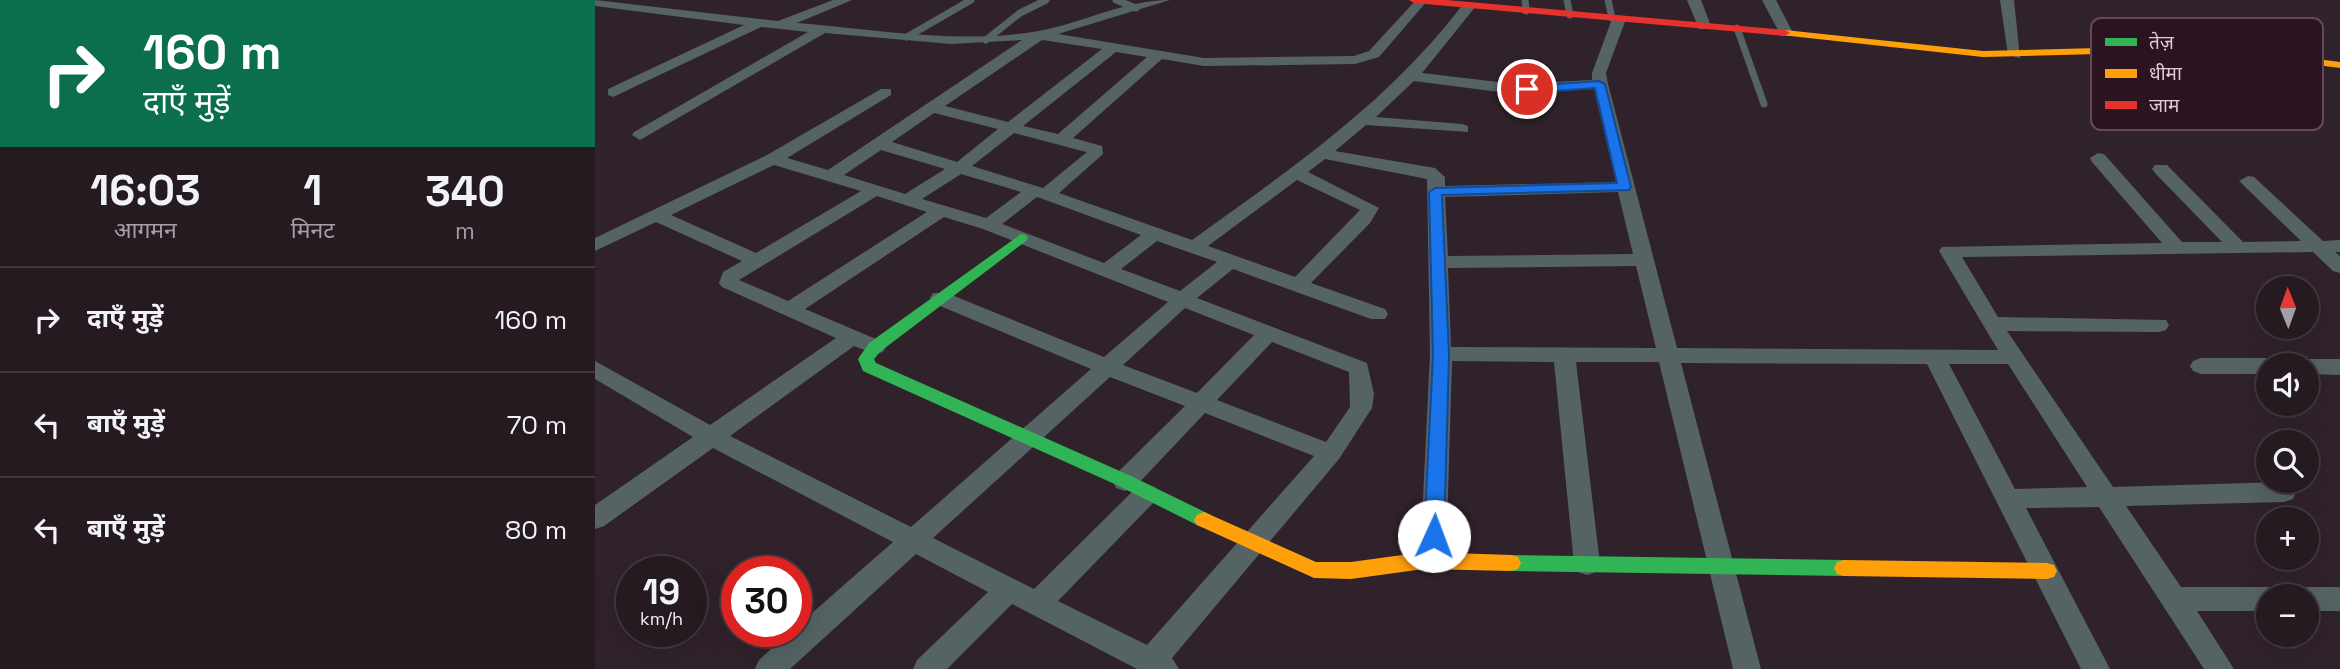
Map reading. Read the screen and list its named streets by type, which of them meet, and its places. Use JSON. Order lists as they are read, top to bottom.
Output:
{
  "legend": ["तेज़", "धीमा", "जाम"],
  "north": "top",
  "page": {
    "turn": ["160 m", "दाएँ मुड़ें"],
    "eta": [
      "16:03",
      "आगमन",
      "1",
      "मिनट",
      "340",
      "m"
    ],
    "list": [
      {
        "name": "दाएँ मुड़ें",
        "value": "160 m"
      },
      {
        "name": "बाएँ मुड़ें",
        "value": "70 m"
      },
      {
        "name": "बाएँ मुड़ें",
        "value": "80 m"
      }
    ],
    "map_buttons": ["+", "−"],
    "speed": "19 km/h",
    "limit": "30"
  }
}
